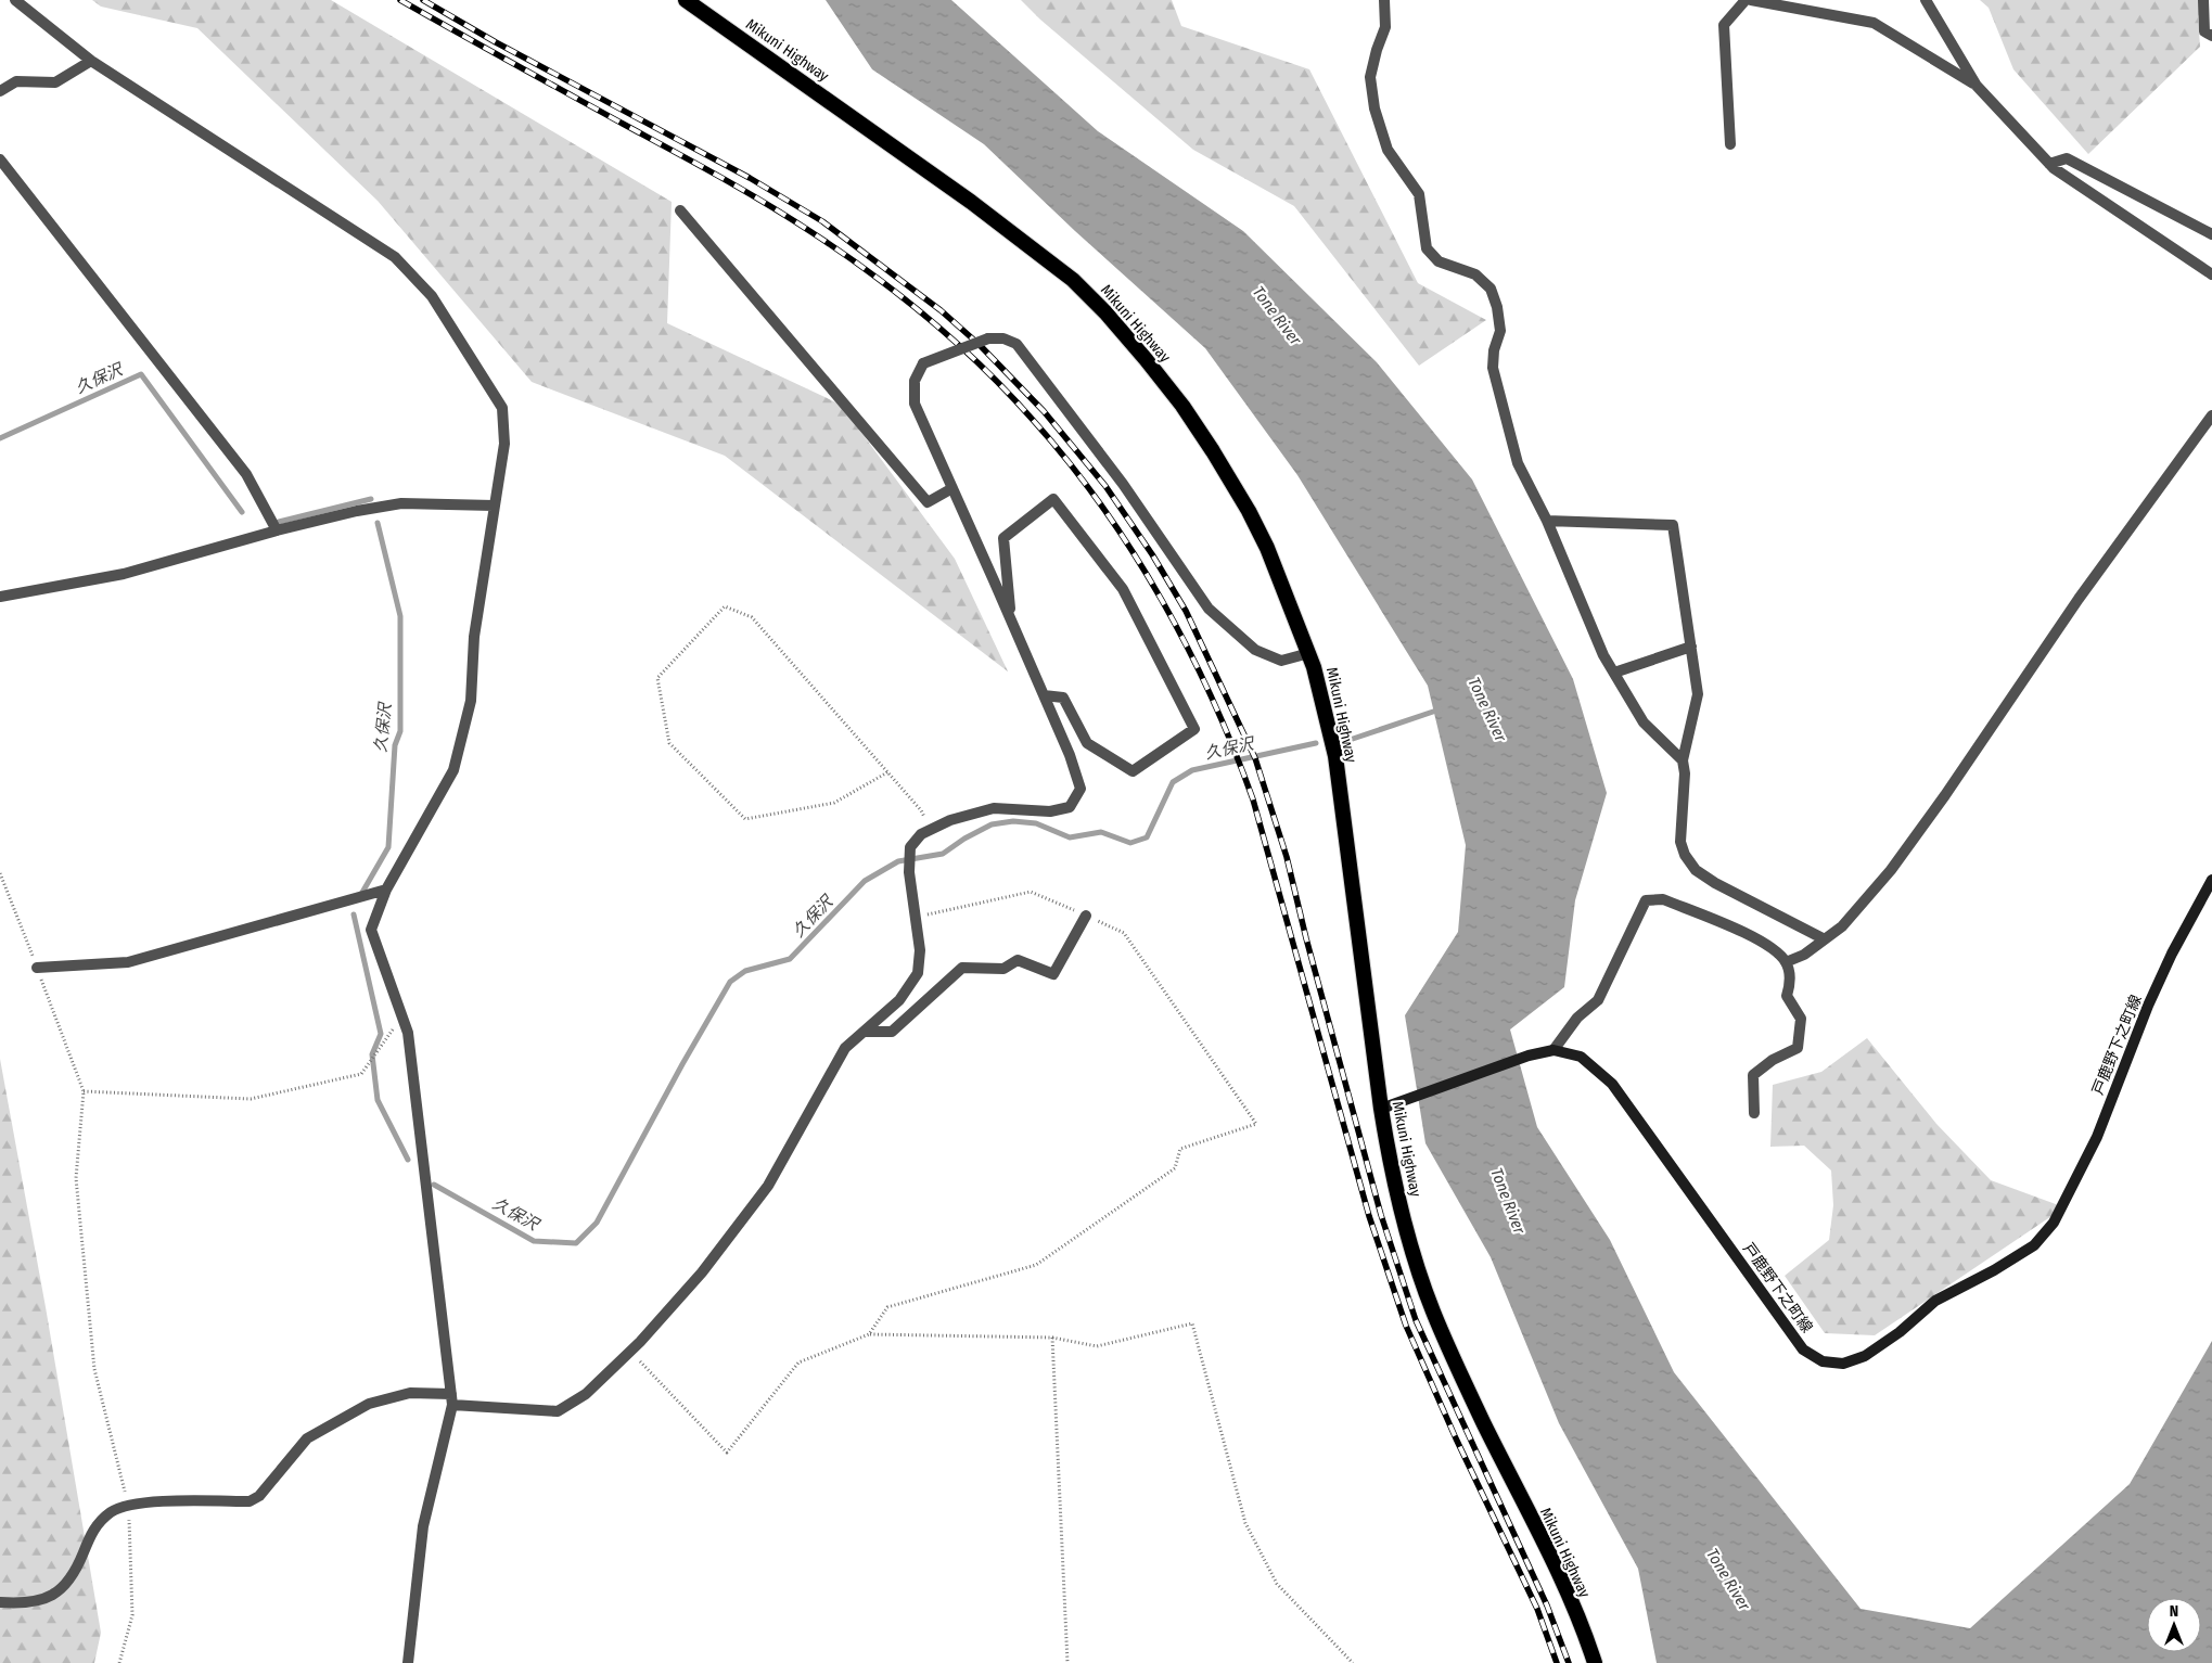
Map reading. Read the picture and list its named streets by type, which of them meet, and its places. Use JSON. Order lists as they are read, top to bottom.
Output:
{
  "streets": {
    "highway": ["Mikuni Highway"],
    "main road": ["戸鹿野下之町線"]
  },
  "crossings": [
    ["Mikuni Highway", "戸鹿野下之町線"]
  ],
  "water": ["Tone River", "久保沢"],
  "north": "top"
}
